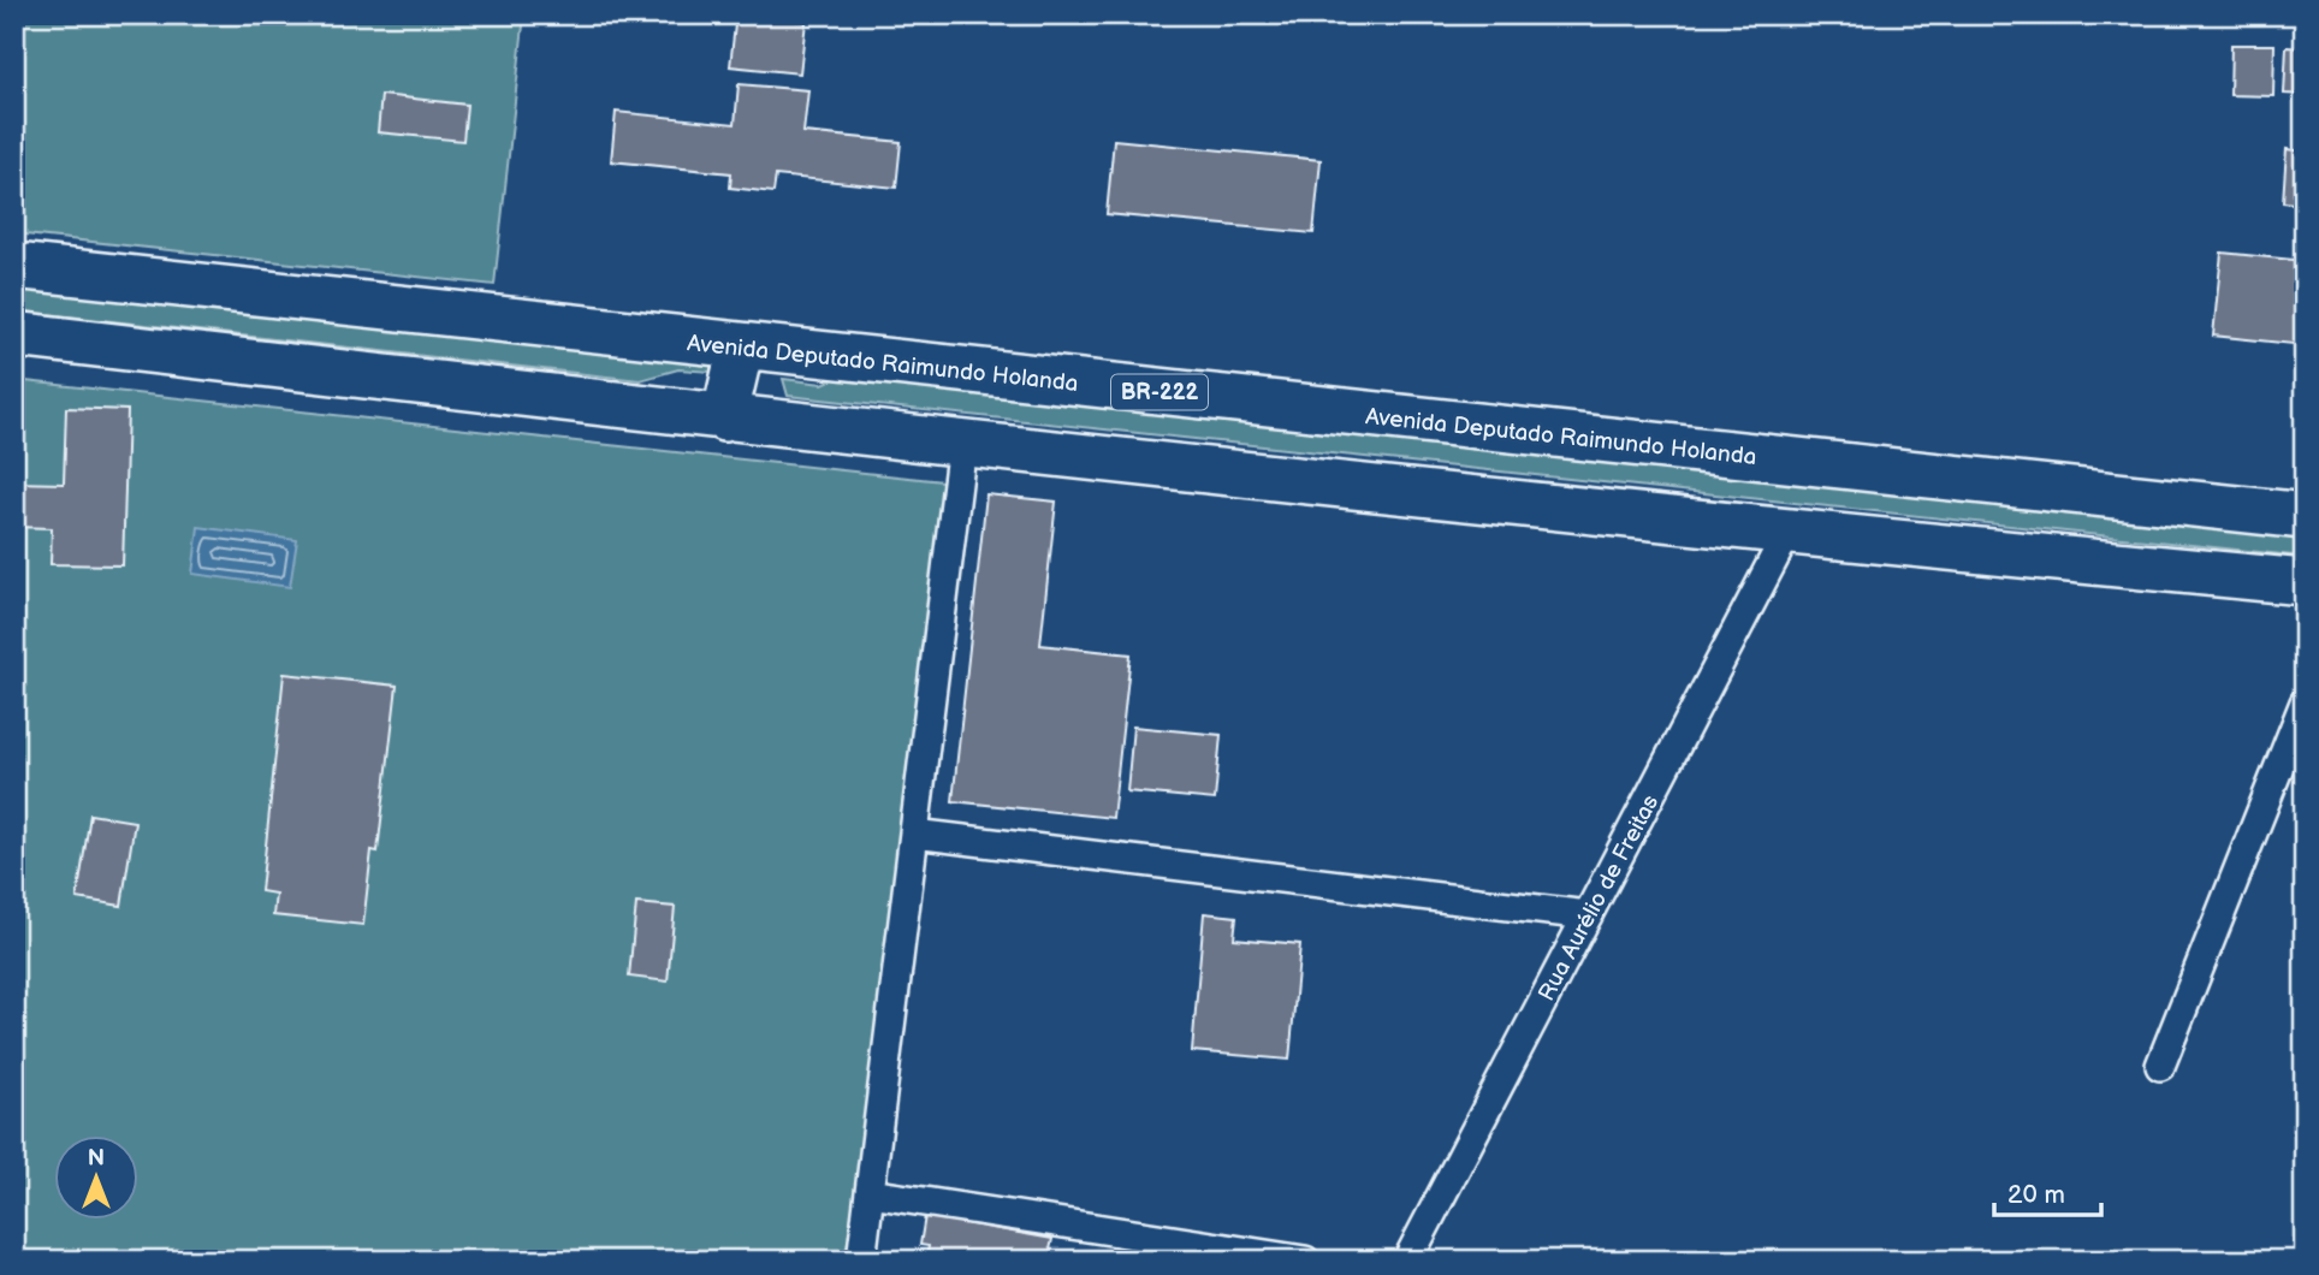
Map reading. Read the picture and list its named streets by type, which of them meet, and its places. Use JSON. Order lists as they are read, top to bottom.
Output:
{
  "streets": {
    "main road": ["Avenida Deputado Raimundo Holanda", "BR-222"],
    "street": ["Rua Aurélio de Freitas"]
  },
  "scale_bar": "20 m",
  "north": "top"
}
